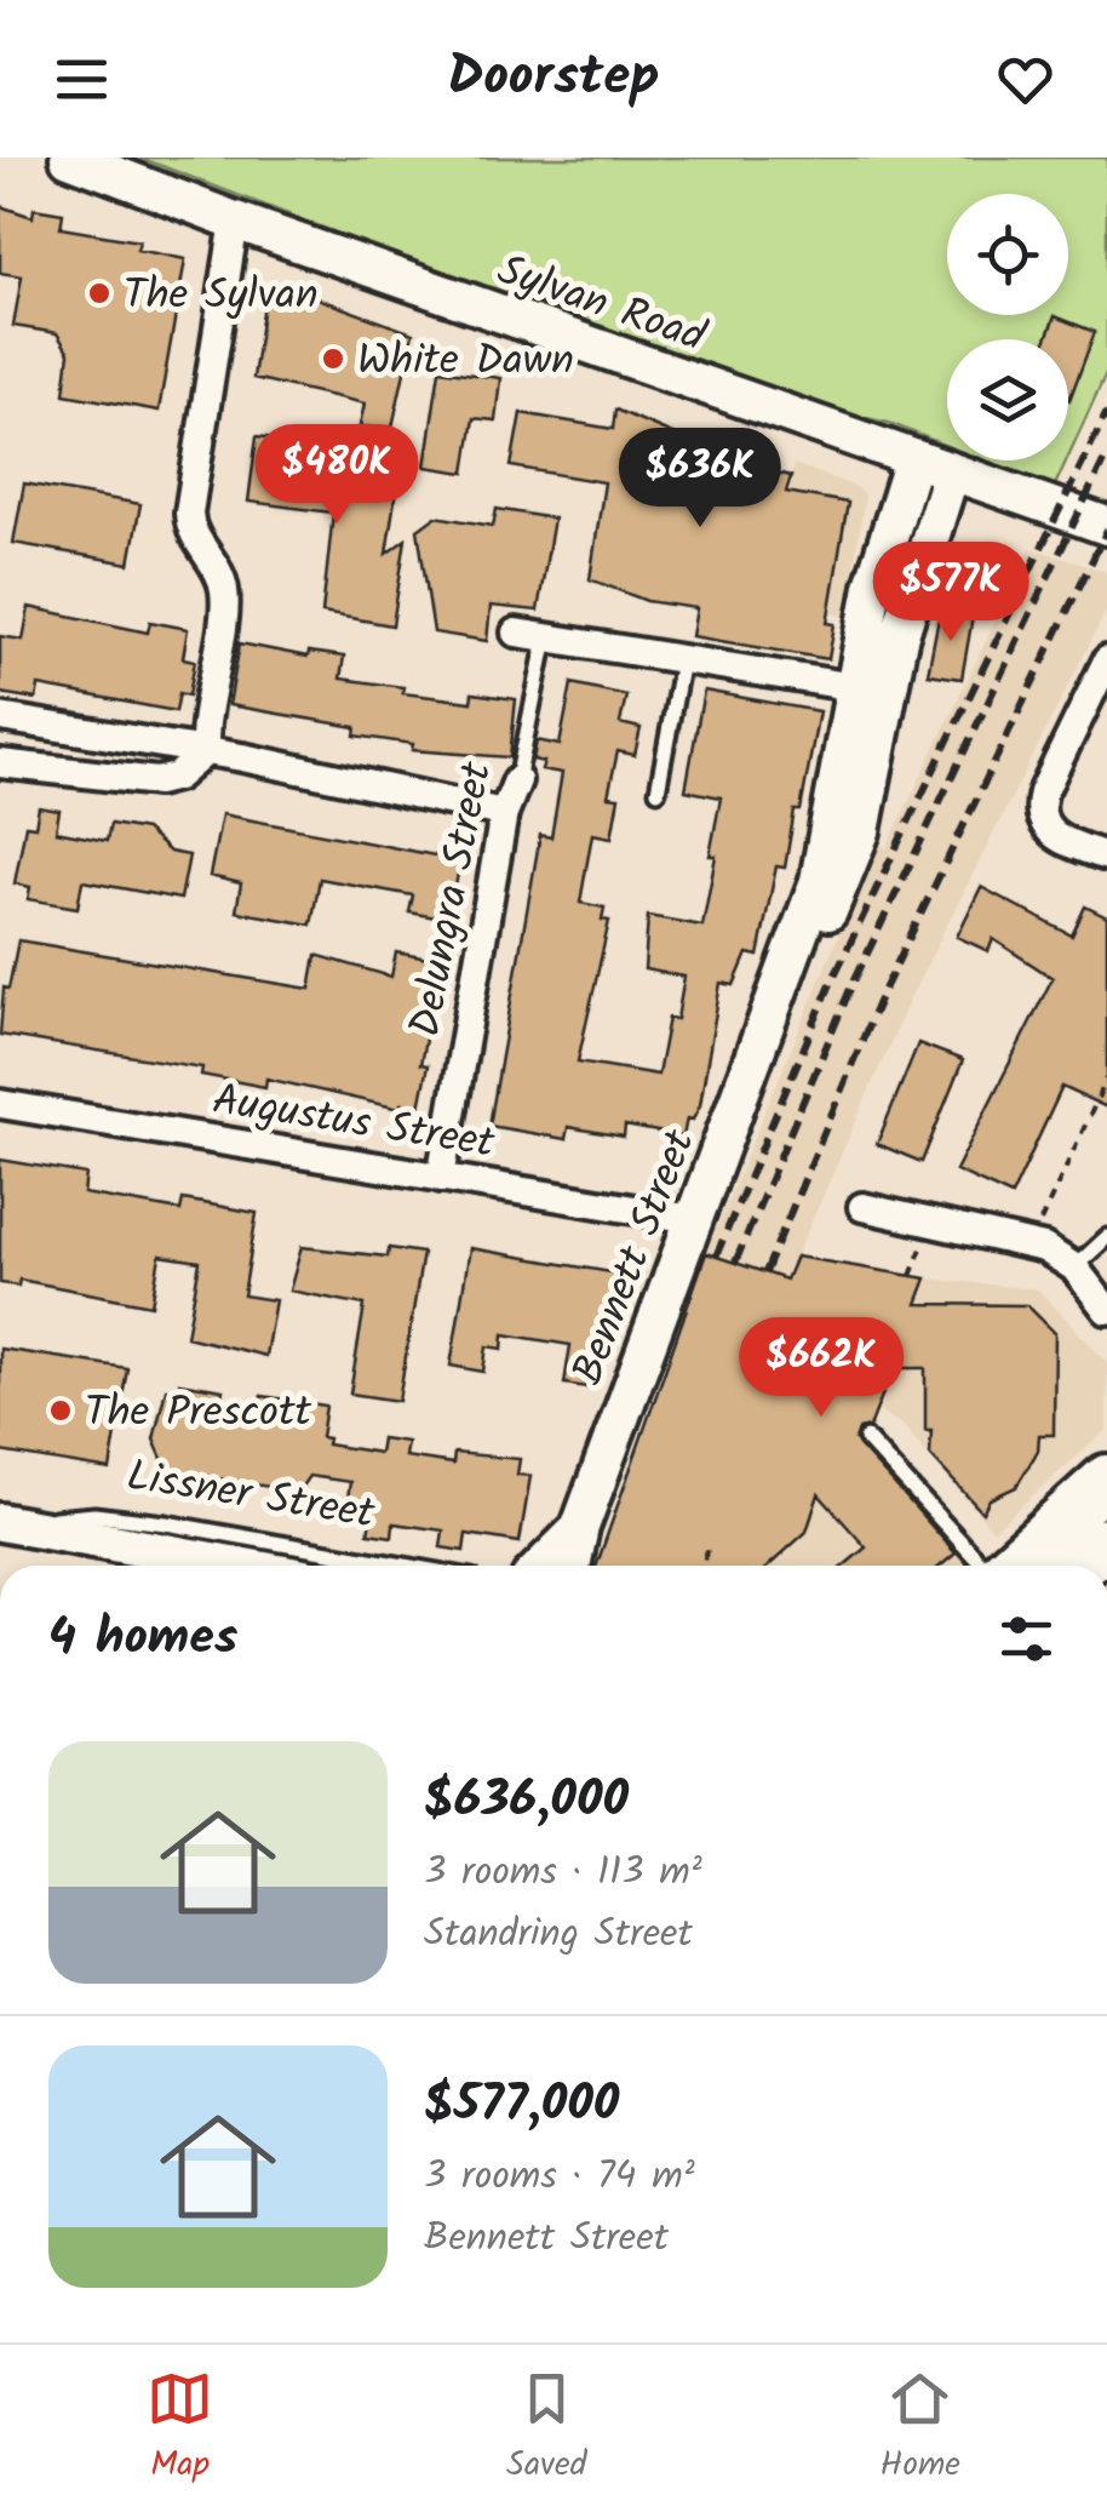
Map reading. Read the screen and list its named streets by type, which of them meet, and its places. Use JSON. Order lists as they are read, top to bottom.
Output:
{
  "streets": {
    "street": [
      "Sylvan Road",
      "Delungra Street",
      "Augustus Street",
      "Bennett Street",
      "Lissner Street"
    ]
  },
  "crossings": [
    ["Sylvan Road", "Bennett Street"],
    ["Delungra Street", "Augustus Street"],
    ["Augustus Street", "Bennett Street"]
  ],
  "places": ["The Sylvan", "White Dawn", "The Prescott"],
  "page": {
    "header": "Doorstep",
    "price": [
      "$480K",
      "$636K",
      "$577K",
      "$662K"
    ],
    "heading": "4 homes",
    "list": [
      {
        "name": "$636,000",
        "note": "3 rooms · 113 m² · Standring Street"
      },
      {
        "name": "$577,000",
        "note": "3 rooms · 74 m² · Bennett Street"
      }
    ],
    "tabs": ["Map", "Saved", "Home"]
  }
}
